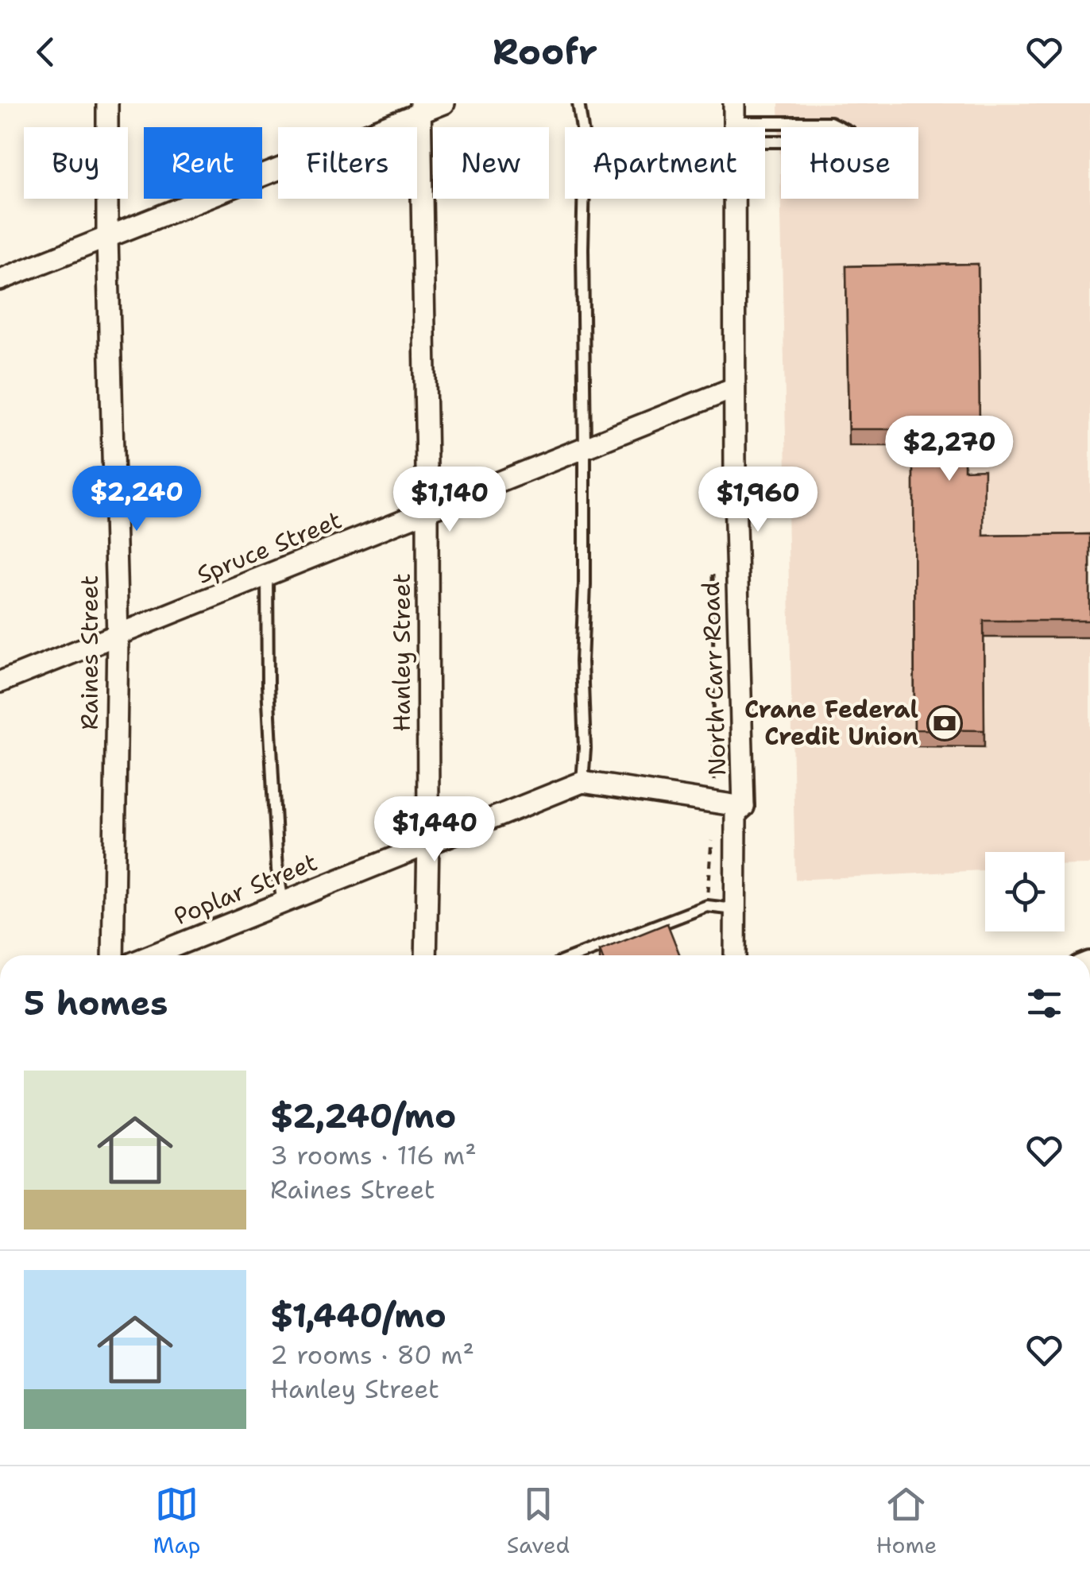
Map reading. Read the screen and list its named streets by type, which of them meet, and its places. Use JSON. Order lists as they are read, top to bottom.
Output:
{
  "streets": {
    "street": [
      "Spruce Street",
      "Raines Street",
      "Hanley Street",
      "North Carr Road",
      "Poplar Street"
    ]
  },
  "crossings": [
    ["Spruce Street", "Raines Street"],
    ["Spruce Street", "Hanley Street"],
    ["Spruce Street", "North Carr Road"],
    ["Hanley Street", "Poplar Street"]
  ],
  "places": {
    "bank": ["Crane Federal Credit Union"]
  },
  "page": {
    "header": "Roofr",
    "chip": [
      "Buy",
      "Rent",
      "Filters",
      "New",
      "Apartment",
      "House"
    ],
    "price": [
      "$2,270",
      "$2,240",
      "$1,140",
      "$1,960",
      "$1,440"
    ],
    "heading": "5 homes",
    "list": [
      {
        "name": "$2,240/mo",
        "note": "3 rooms · 116 m² · Raines Street"
      },
      {
        "name": "$1,440/mo",
        "note": "2 rooms · 80 m² · Hanley Street"
      }
    ],
    "tabs": ["Map", "Saved", "Home"]
  }
}
